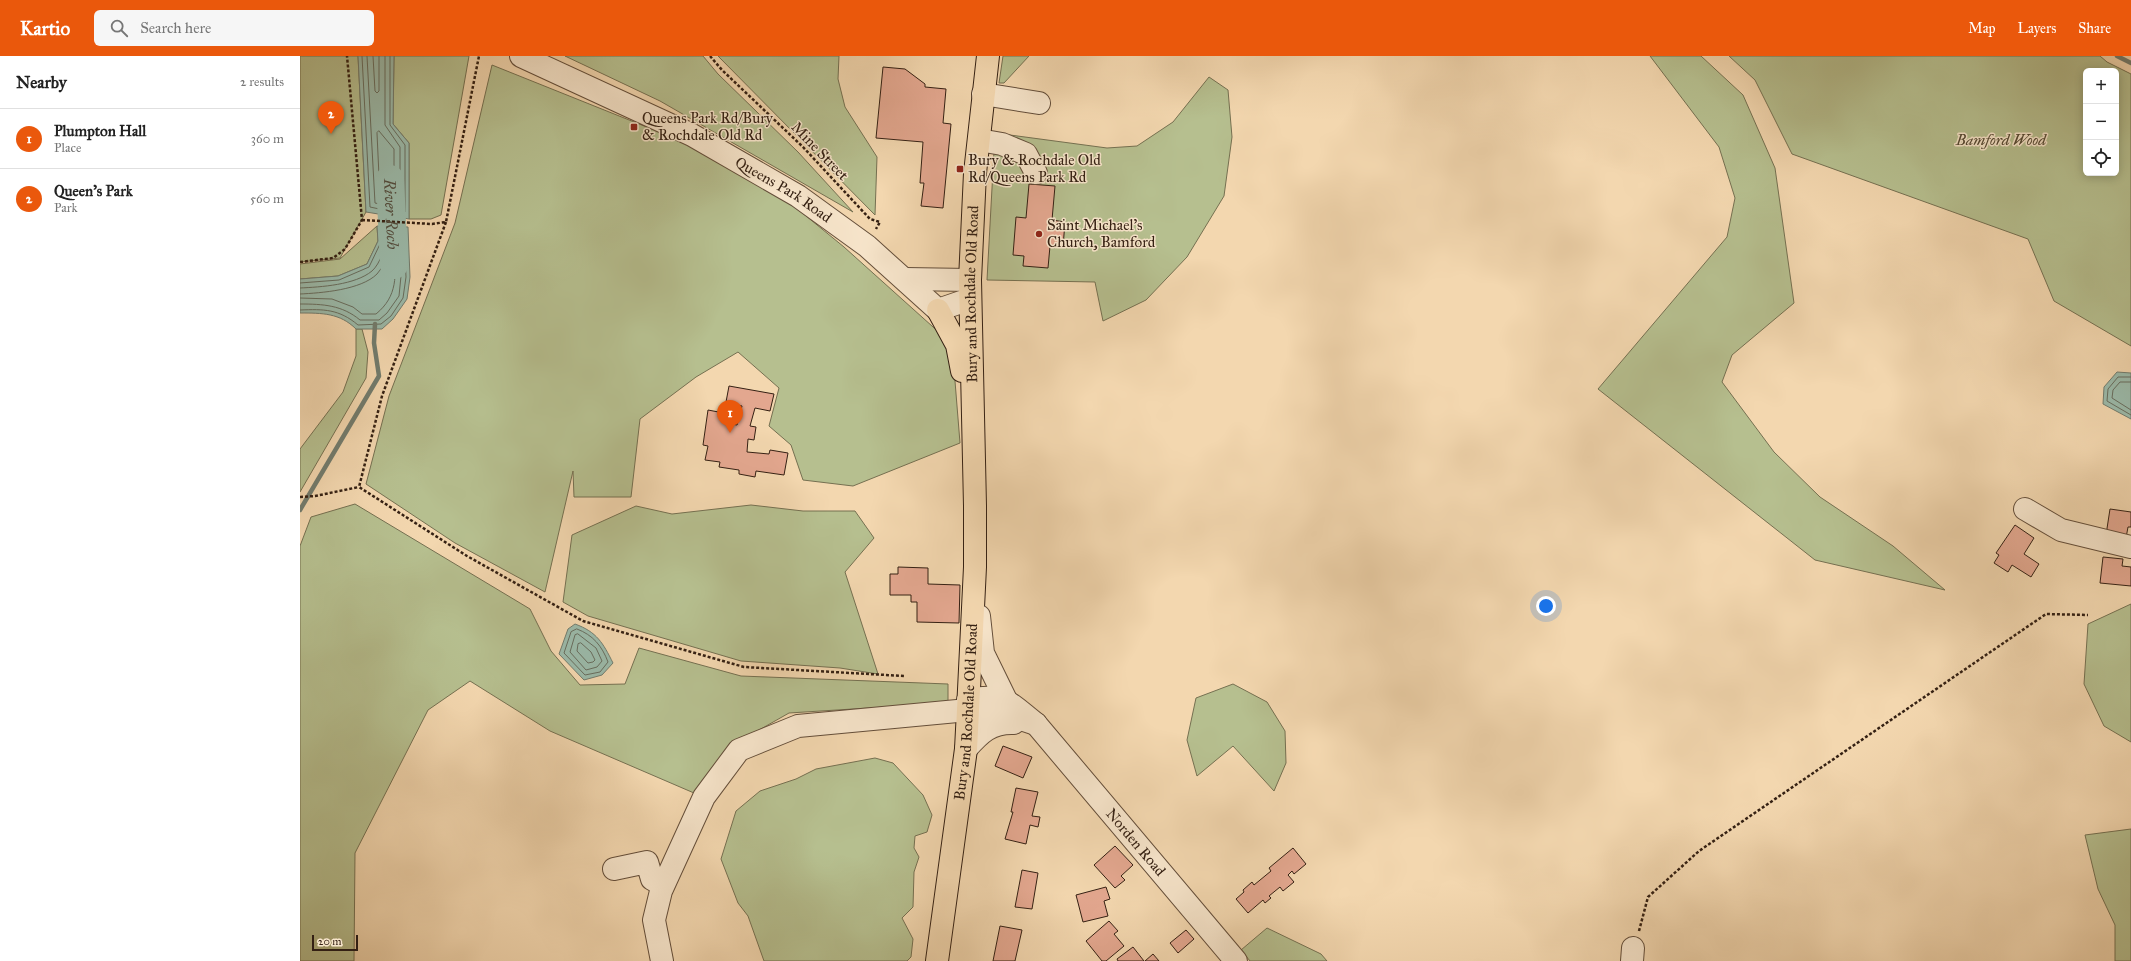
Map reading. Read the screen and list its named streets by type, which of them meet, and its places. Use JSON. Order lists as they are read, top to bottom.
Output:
{
  "streets": {
    "main road": ["Bury and Rochdale Old Road"],
    "street": ["Queens Park Road", "Norden Road"],
    "path": ["Mine Street"]
  },
  "crossings": [
    ["Mine Street", "Queens Park Road"],
    ["Queens Park Road", "Bury and Rochdale Old Road"]
  ],
  "water": ["River Roch"],
  "parks": ["Bamford Wood"],
  "places": {
    "transit": ["Queens Park Rd/Bury & Rochdale Old Rd", "Bury & Rochdale Old Rd/Queens Park Rd"],
    "other": ["Saint Michael's Church, Bamford"]
  },
  "scale_bar": "20 m",
  "page": {
    "header": "Kartio",
    "search": "Search here",
    "nav": ["Map", "Layers", "Share"],
    "heading": ["Nearby", "2 results"],
    "map_buttons": ["+", "−"],
    "pins": ["2", "1"],
    "list": [
      {
        "mark": "1",
        "name": "Plumpton Hall",
        "note": "Place",
        "value": "360 m"
      },
      {
        "mark": "2",
        "name": "Queen's Park",
        "note": "Park",
        "value": "560 m"
      }
    ],
    "scale": "20 m"
  }
}
